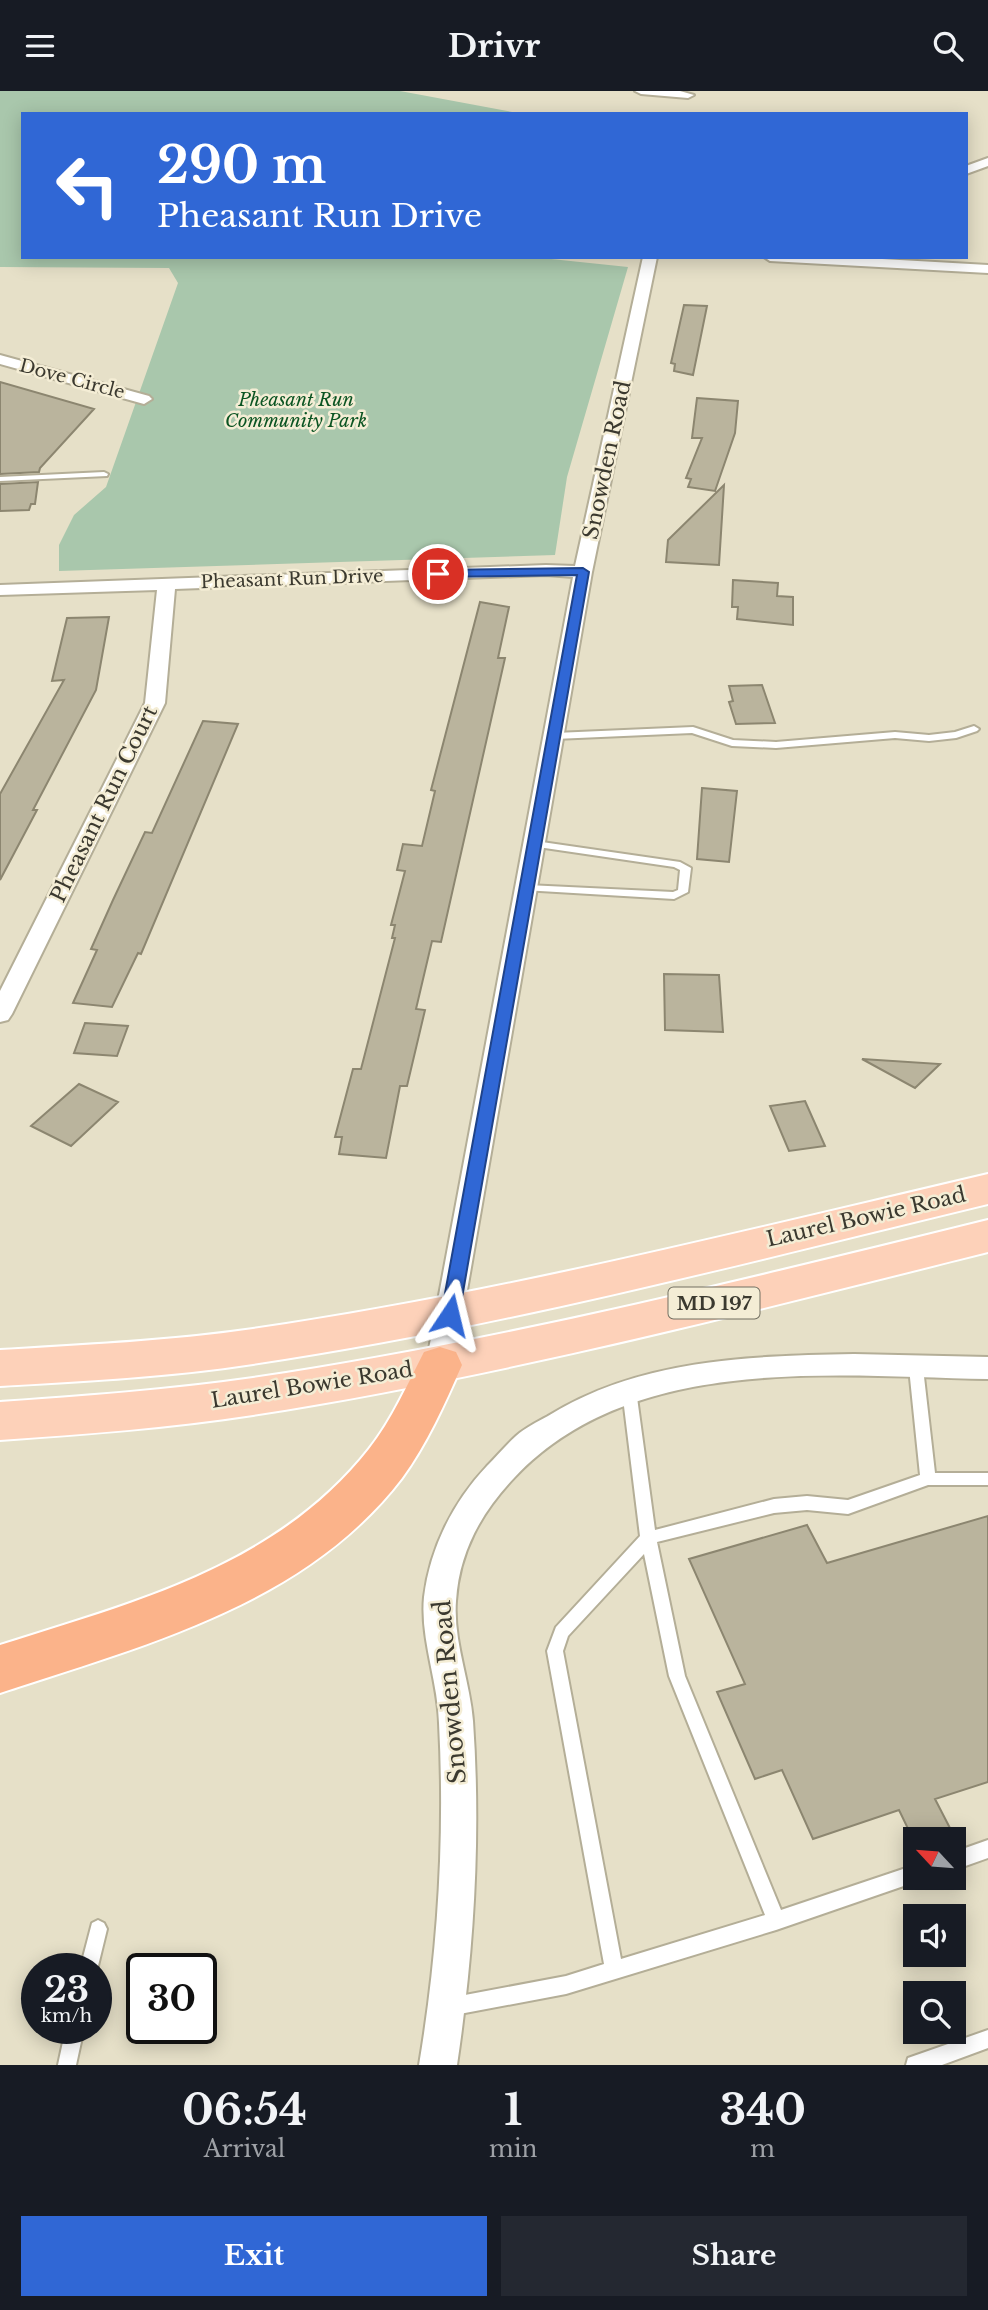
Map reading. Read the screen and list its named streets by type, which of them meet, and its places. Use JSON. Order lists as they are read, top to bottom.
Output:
{
  "streets": {
    "main road": ["Laurel Bowie Road", "MD 197"],
    "street": [
      "Dove Circle",
      "Snowden Road",
      "Pheasant Run Drive",
      "Pheasant Run Court"
    ]
  },
  "crossings": [
    ["Snowden Road", "Pheasant Run Drive"],
    ["Snowden Road", "Laurel Bowie Road"],
    ["Pheasant Run Drive", "Pheasant Run Court"]
  ],
  "parks": ["Pheasant Run Community Park"],
  "north": "top left",
  "page": {
    "header": "Drivr",
    "turn": ["290 m", "Pheasant Run Drive"],
    "speed": "23 km/h",
    "limit": "30",
    "eta": [
      "06:54",
      "Arrival",
      "1",
      "min",
      "340",
      "m"
    ],
    "buttons": ["Exit", "Share"]
  }
}
